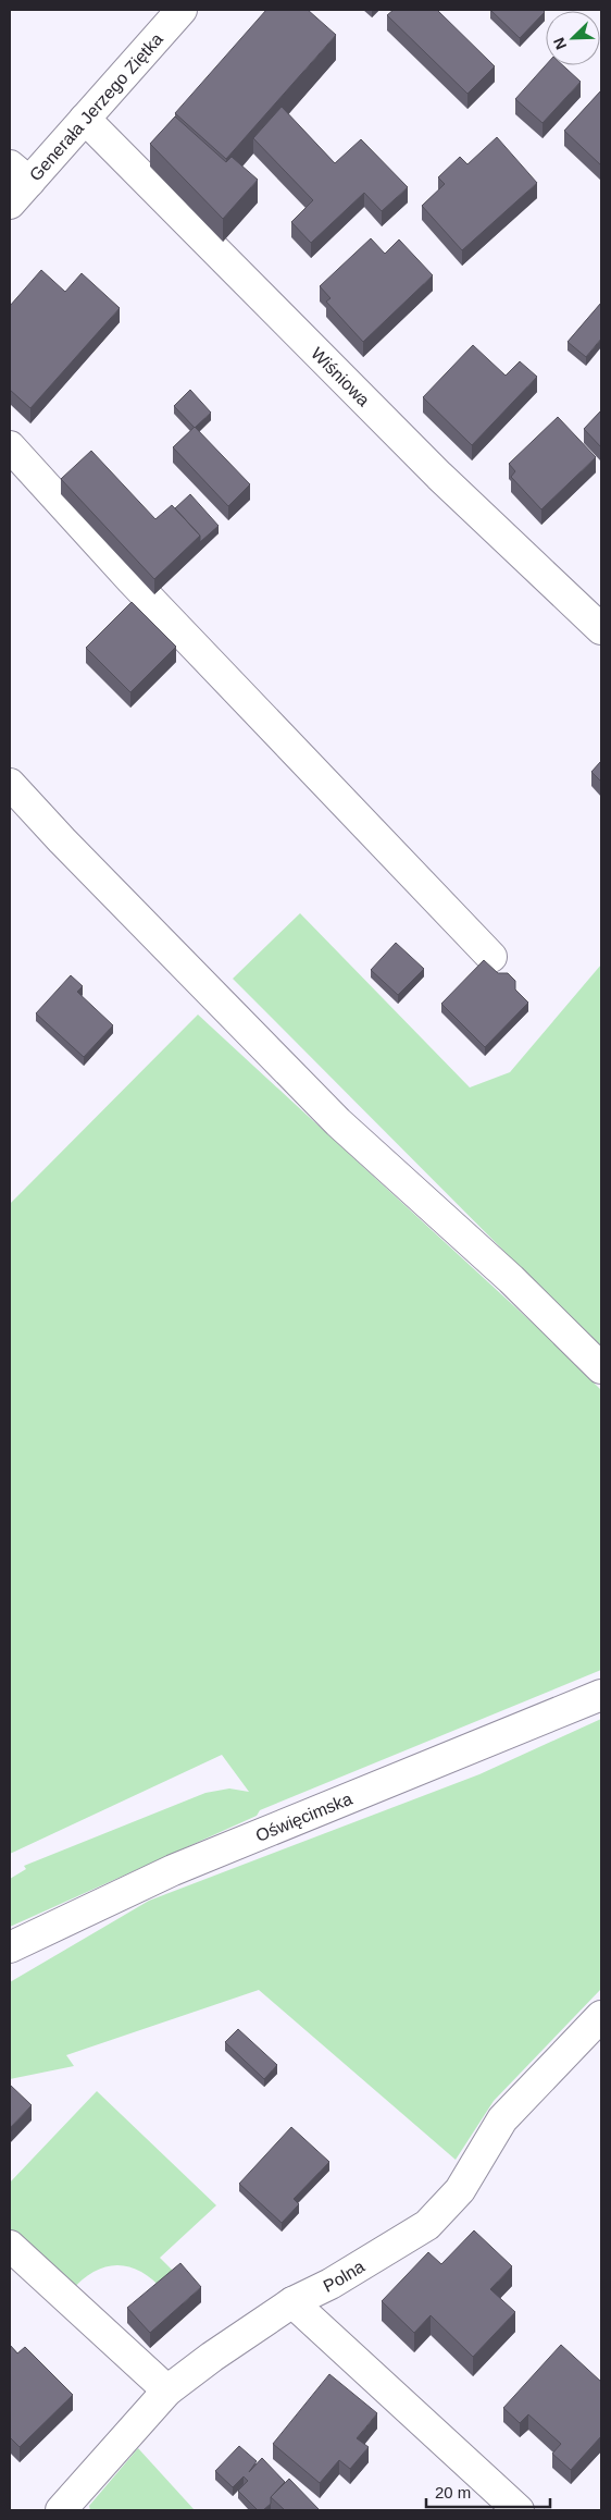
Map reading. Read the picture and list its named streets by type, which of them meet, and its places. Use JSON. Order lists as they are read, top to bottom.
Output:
{
  "streets": {
    "street": [
      "Generała Jerzego Ziętka",
      "Wiśniowa",
      "Oświęcimska",
      "Polna"
    ]
  },
  "crossings": [
    ["Generała Jerzego Ziętka", "Wiśniowa"]
  ],
  "scale_bar": "20 m",
  "north": "bottom left"
}
